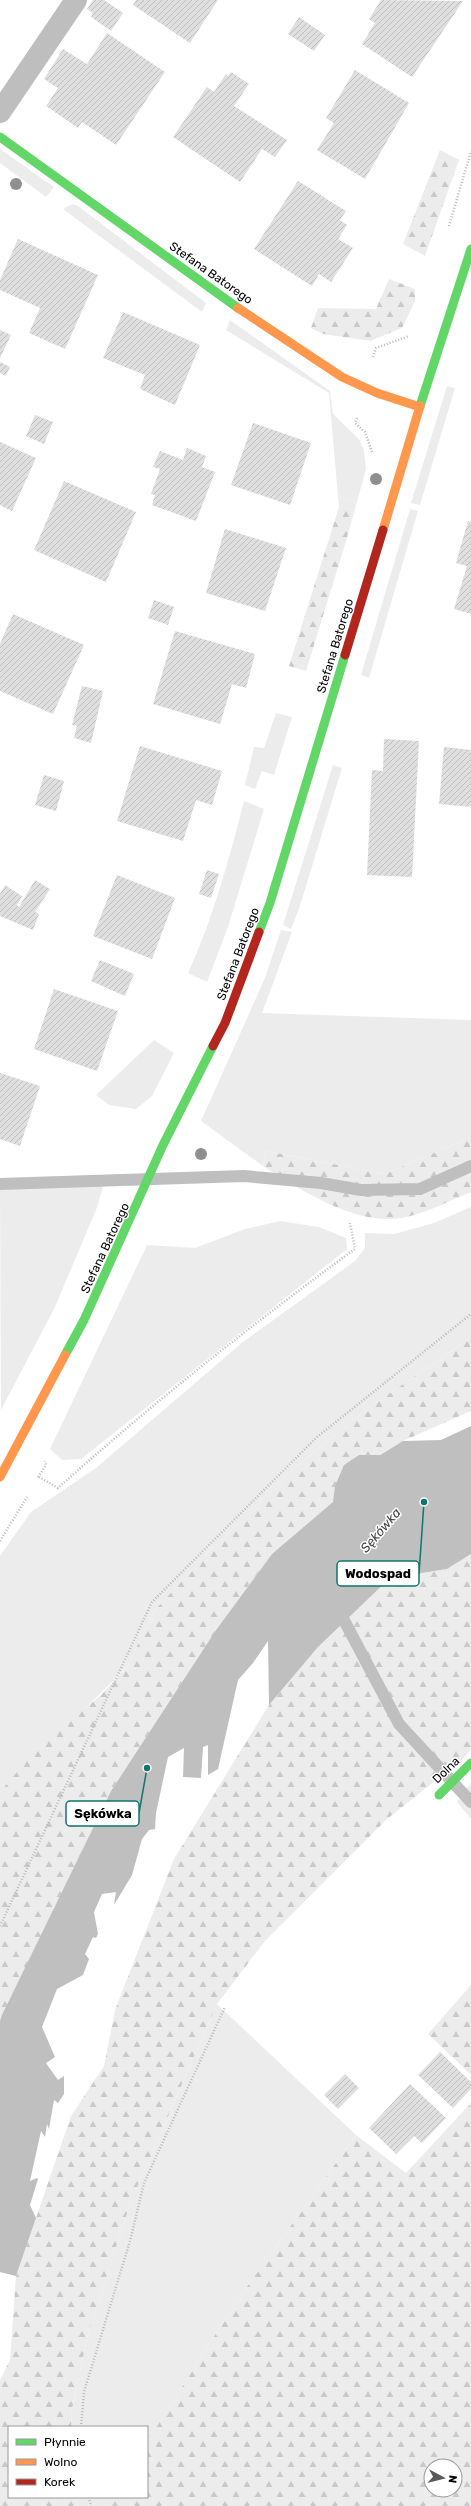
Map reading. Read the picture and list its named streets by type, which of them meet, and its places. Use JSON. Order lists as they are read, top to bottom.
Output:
{
  "streets": {
    "street": ["Stefana Batorego", "Dolna"]
  },
  "water": ["Sękówka"],
  "places": ["Wodospad", "Sękówka"],
  "legend": ["Płynnie", "Wolno", "Korek"],
  "north": "right"
}
